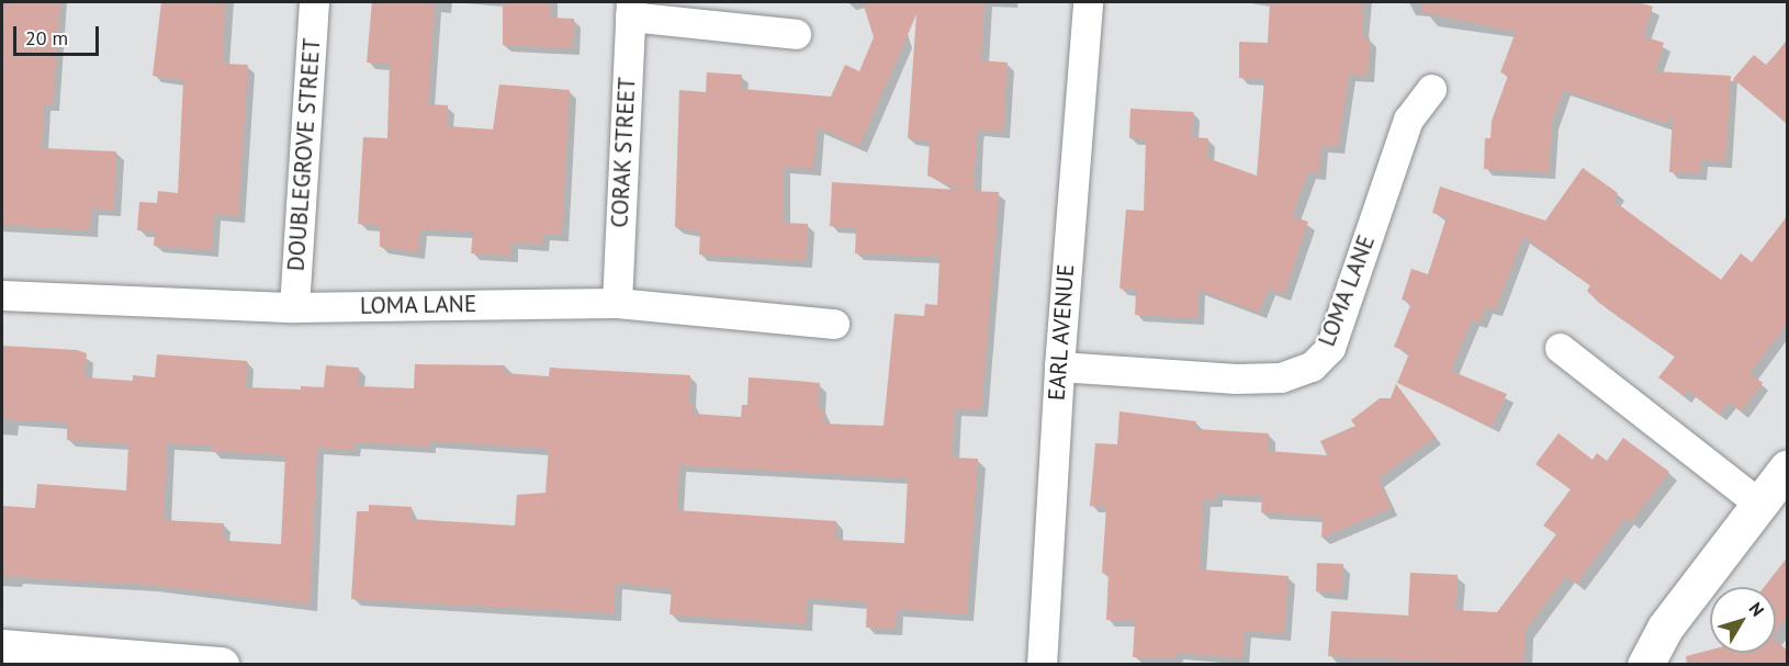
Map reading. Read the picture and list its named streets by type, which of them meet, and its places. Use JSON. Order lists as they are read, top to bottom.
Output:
{
  "streets": {
    "street": [
      "CORAK STREET",
      "DOUBLEGROVE STREET",
      "LOMA LANE",
      "EARL AVENUE"
    ]
  },
  "crossings": [
    ["CORAK STREET", "LOMA LANE"],
    ["DOUBLEGROVE STREET", "LOMA LANE"],
    ["LOMA LANE", "EARL AVENUE"]
  ],
  "scale_bar": "20 m",
  "north": "top right"
}
